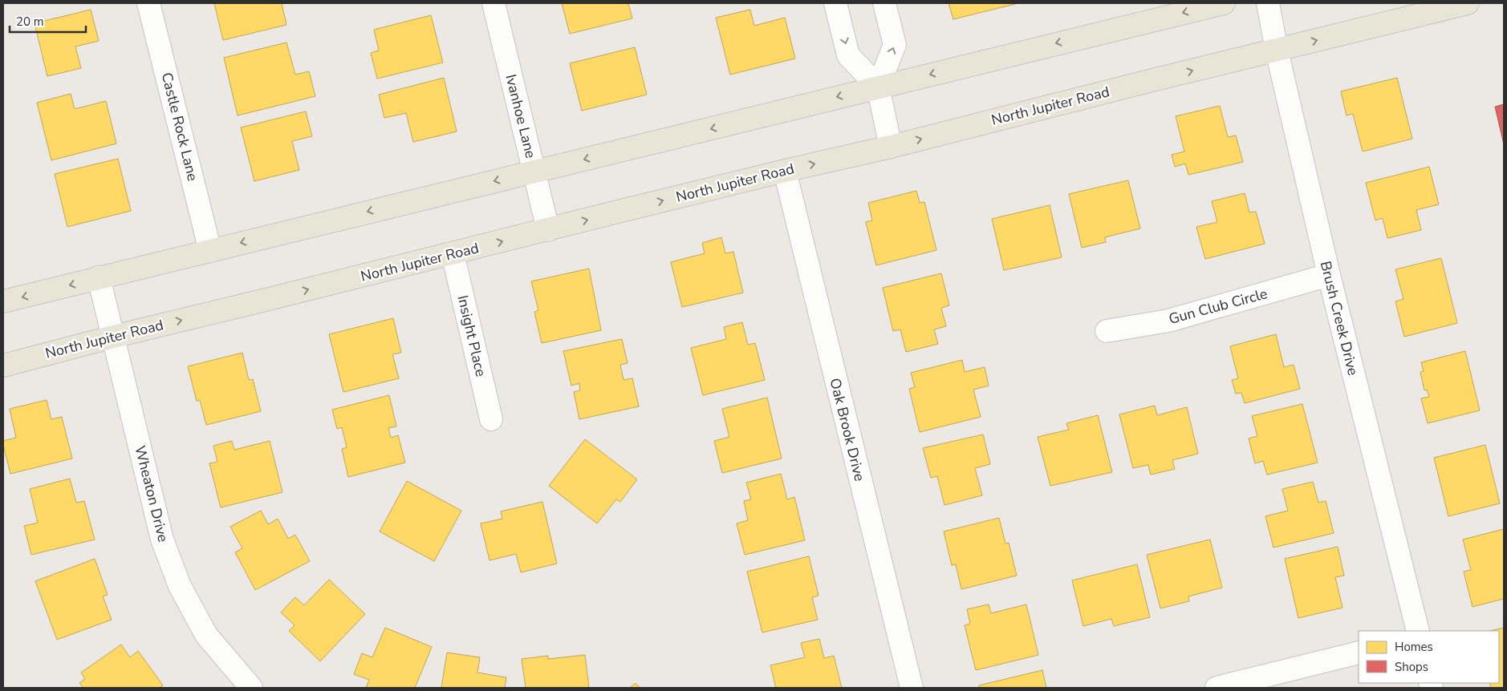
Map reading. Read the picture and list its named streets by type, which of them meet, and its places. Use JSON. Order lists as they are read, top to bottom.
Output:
{
  "streets": {
    "main road": ["North Jupiter Road"],
    "street": [
      "Ivanhoe Lane",
      "Castle Rock Lane",
      "Gun Club Circle",
      "Brush Creek Drive",
      "Insight Place",
      "Oak Brook Drive",
      "Wheaton Drive"
    ]
  },
  "crossings": [
    ["North Jupiter Road", "Ivanhoe Lane"],
    ["North Jupiter Road", "Brush Creek Drive"],
    ["North Jupiter Road", "Insight Place"],
    ["North Jupiter Road", "Oak Brook Drive"],
    ["North Jupiter Road", "Wheaton Drive"],
    ["Gun Club Circle", "Brush Creek Drive"]
  ],
  "legend": ["Homes", "Shops"],
  "scale_bar": "20 m"
}
